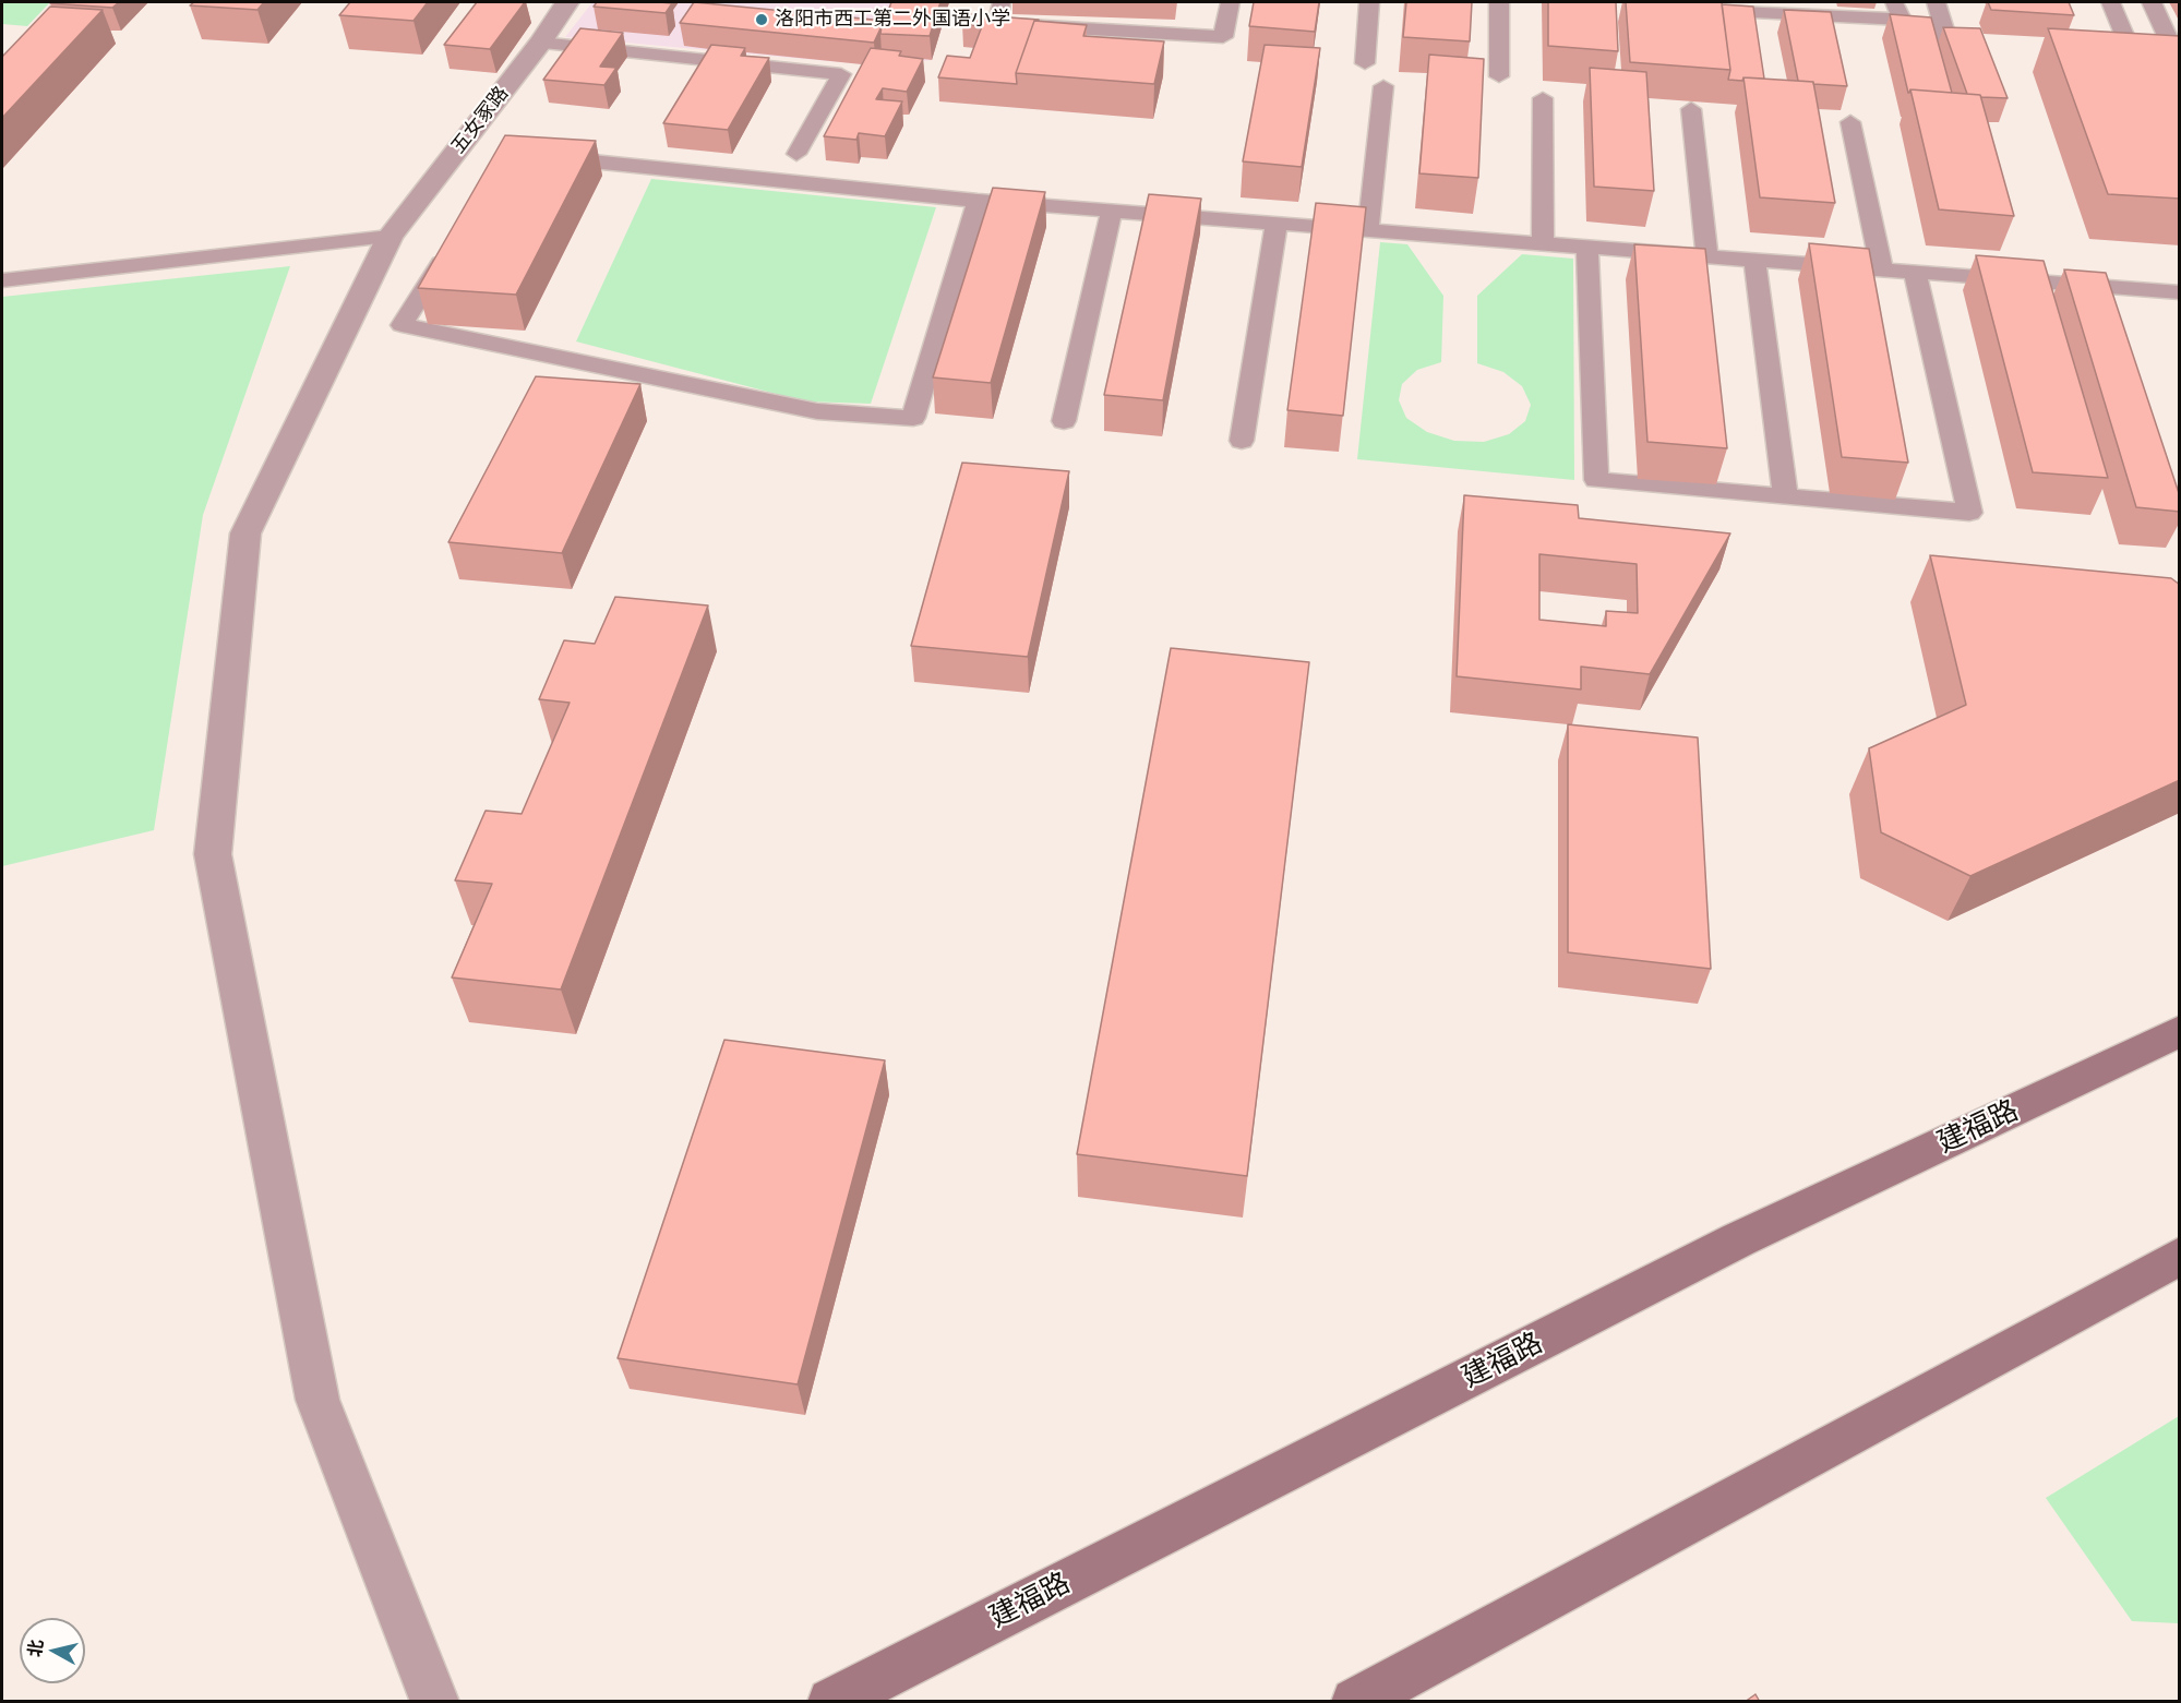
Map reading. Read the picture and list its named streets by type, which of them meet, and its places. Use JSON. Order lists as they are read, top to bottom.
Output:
{
  "streets": {
    "main road": ["建福路"],
    "street": ["五女冢路"]
  },
  "places": ["洛阳市西工第二外国语小学"],
  "north": "left"
}
